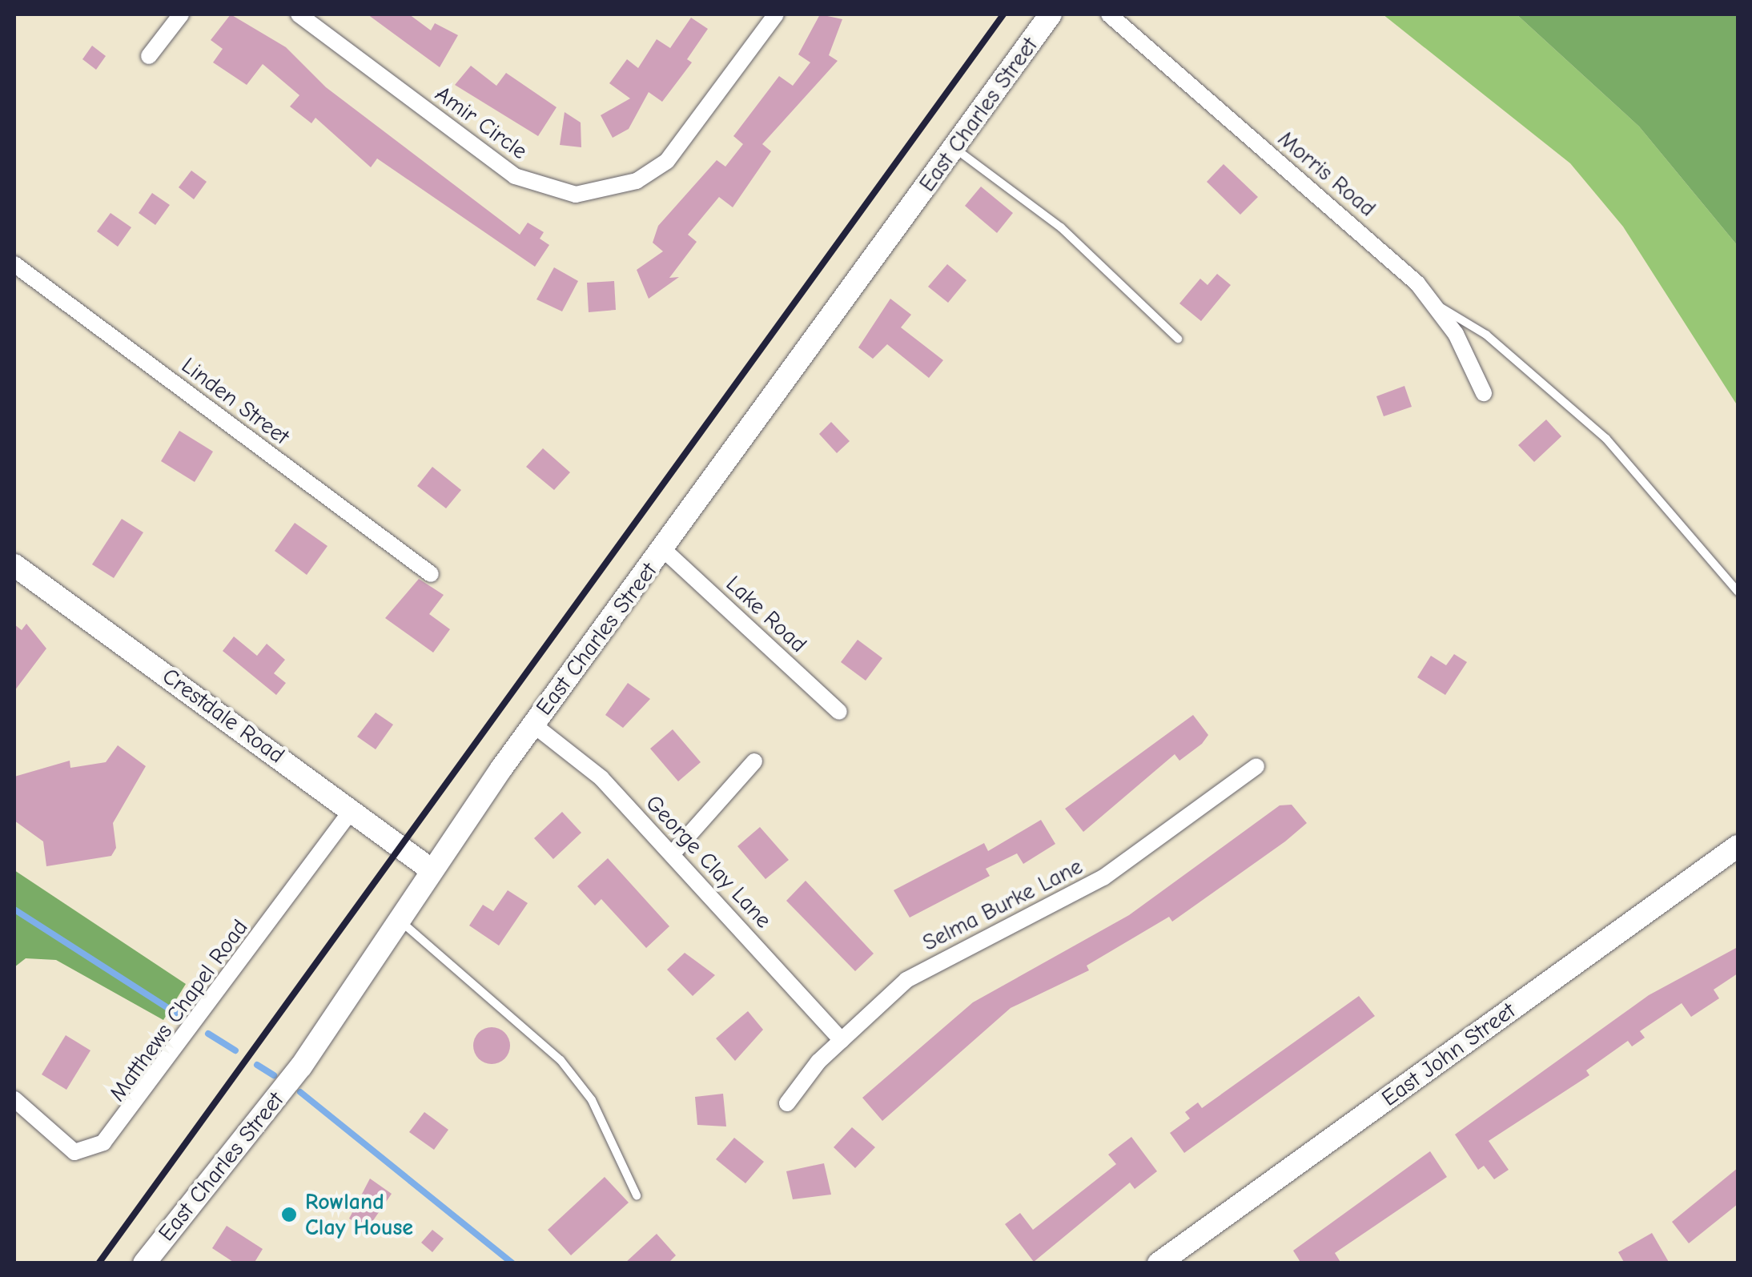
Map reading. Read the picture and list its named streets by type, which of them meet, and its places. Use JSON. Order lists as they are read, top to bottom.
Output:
{
  "streets": {
    "street": [
      "East Charles Street",
      "Amir Circle",
      "Morris Road",
      "Linden Street",
      "Lake Road",
      "Crestdale Road",
      "George Clay Lane",
      "Selma Burke Lane",
      "Matthews Chapel Road",
      "East John Street"
    ]
  },
  "crossings": [
    ["East Charles Street", "Lake Road"],
    ["East Charles Street", "Crestdale Road"],
    ["East Charles Street", "George Clay Lane"],
    ["Crestdale Road", "Matthews Chapel Road"],
    ["George Clay Lane", "Selma Burke Lane"]
  ],
  "places": ["Rowland Clay House"]
}
